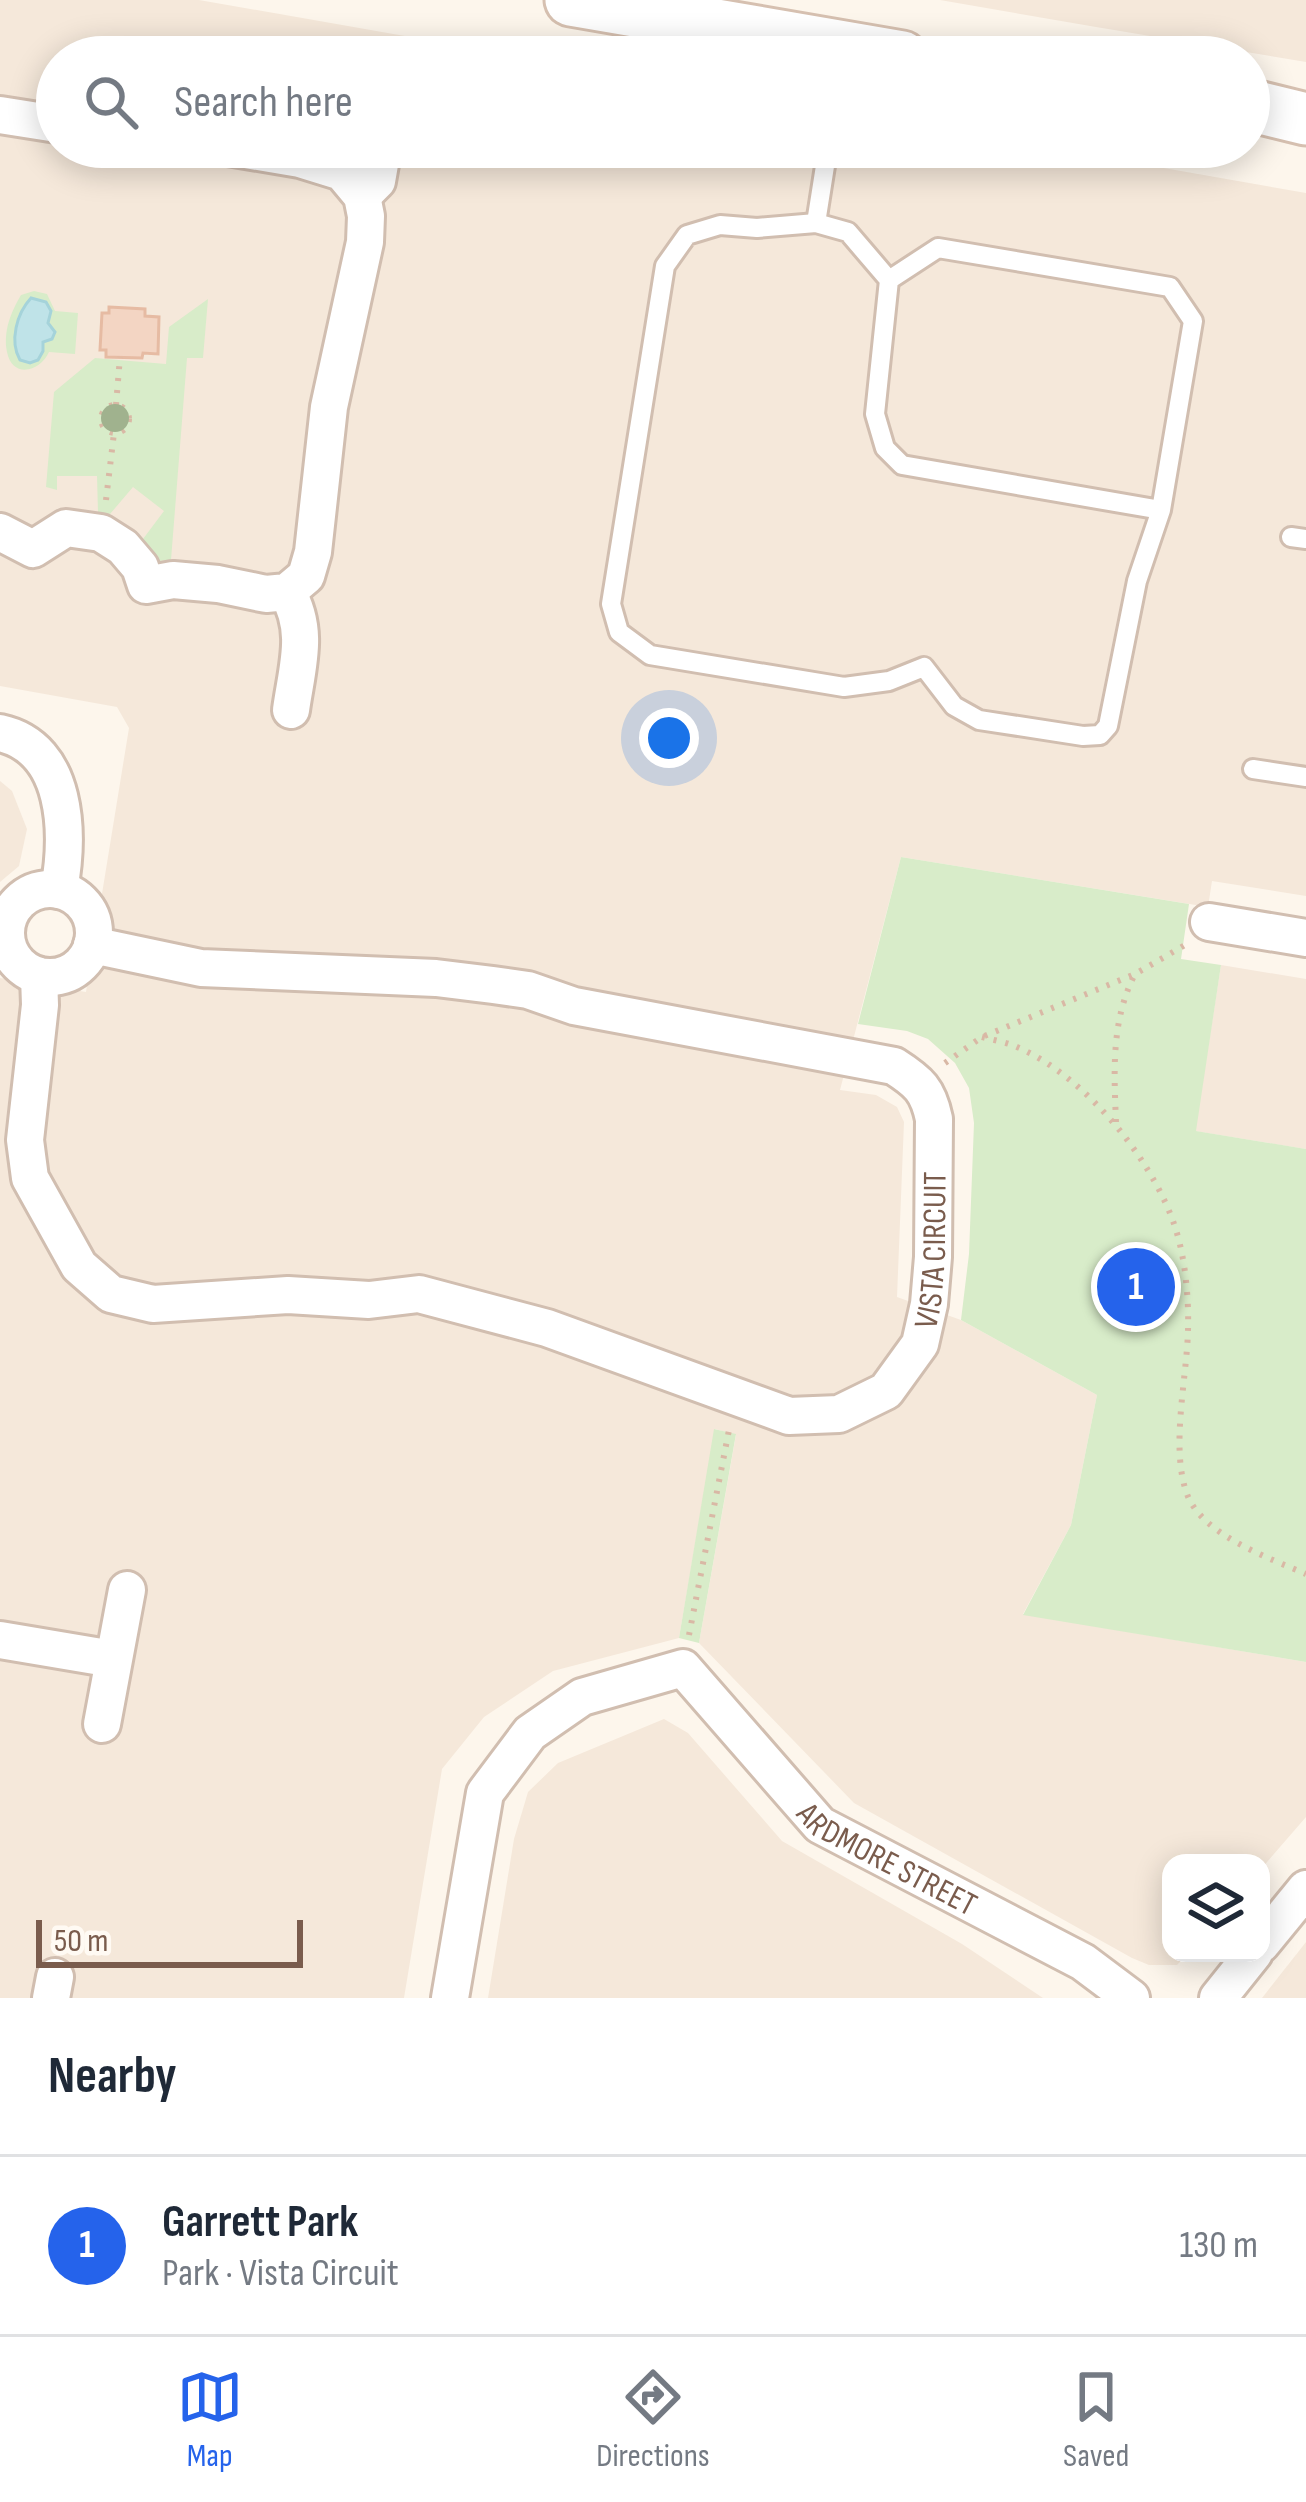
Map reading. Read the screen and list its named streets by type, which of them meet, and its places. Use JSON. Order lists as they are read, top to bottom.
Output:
{
  "streets": {
    "street": ["VISTA CIRCUIT", "ARDMORE STREET"]
  },
  "scale_bar": "50 m",
  "page": {
    "search": "Search here",
    "pins": "1",
    "scale": "50 m",
    "heading": "Nearby",
    "list": [
      {
        "mark": "1",
        "name": "Garrett Park",
        "note": "Park · Vista Circuit",
        "value": "130 m"
      }
    ],
    "nav": ["Map", "Directions", "Saved"]
  }
}
